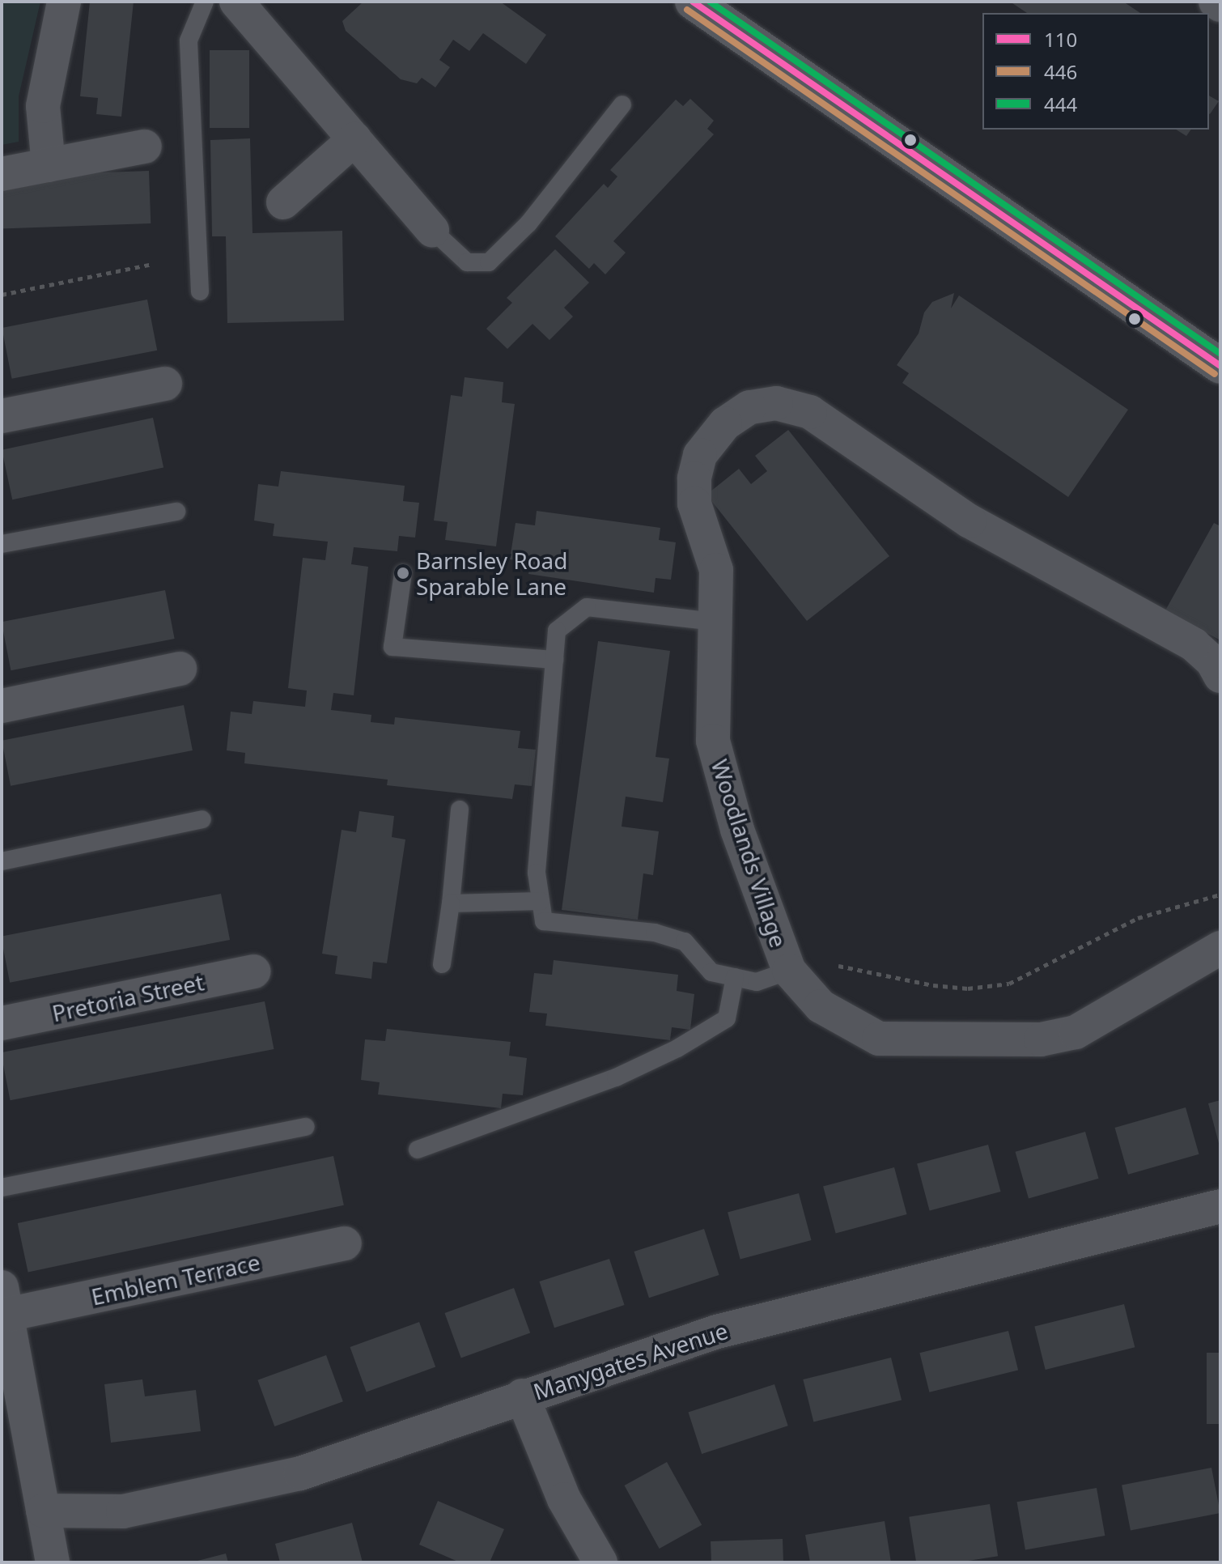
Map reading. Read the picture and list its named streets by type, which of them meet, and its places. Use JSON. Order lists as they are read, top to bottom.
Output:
{
  "streets": {
    "street": [
      "Woodlands Village",
      "Pretoria Street",
      "Emblem Terrace",
      "Manygates Avenue"
    ]
  },
  "places": ["Barnsley Road Sparable Lane"],
  "lines": ["transit line 110", "transit line 444", "transit line 446"],
  "legend": ["110", "446", "444"]
}
